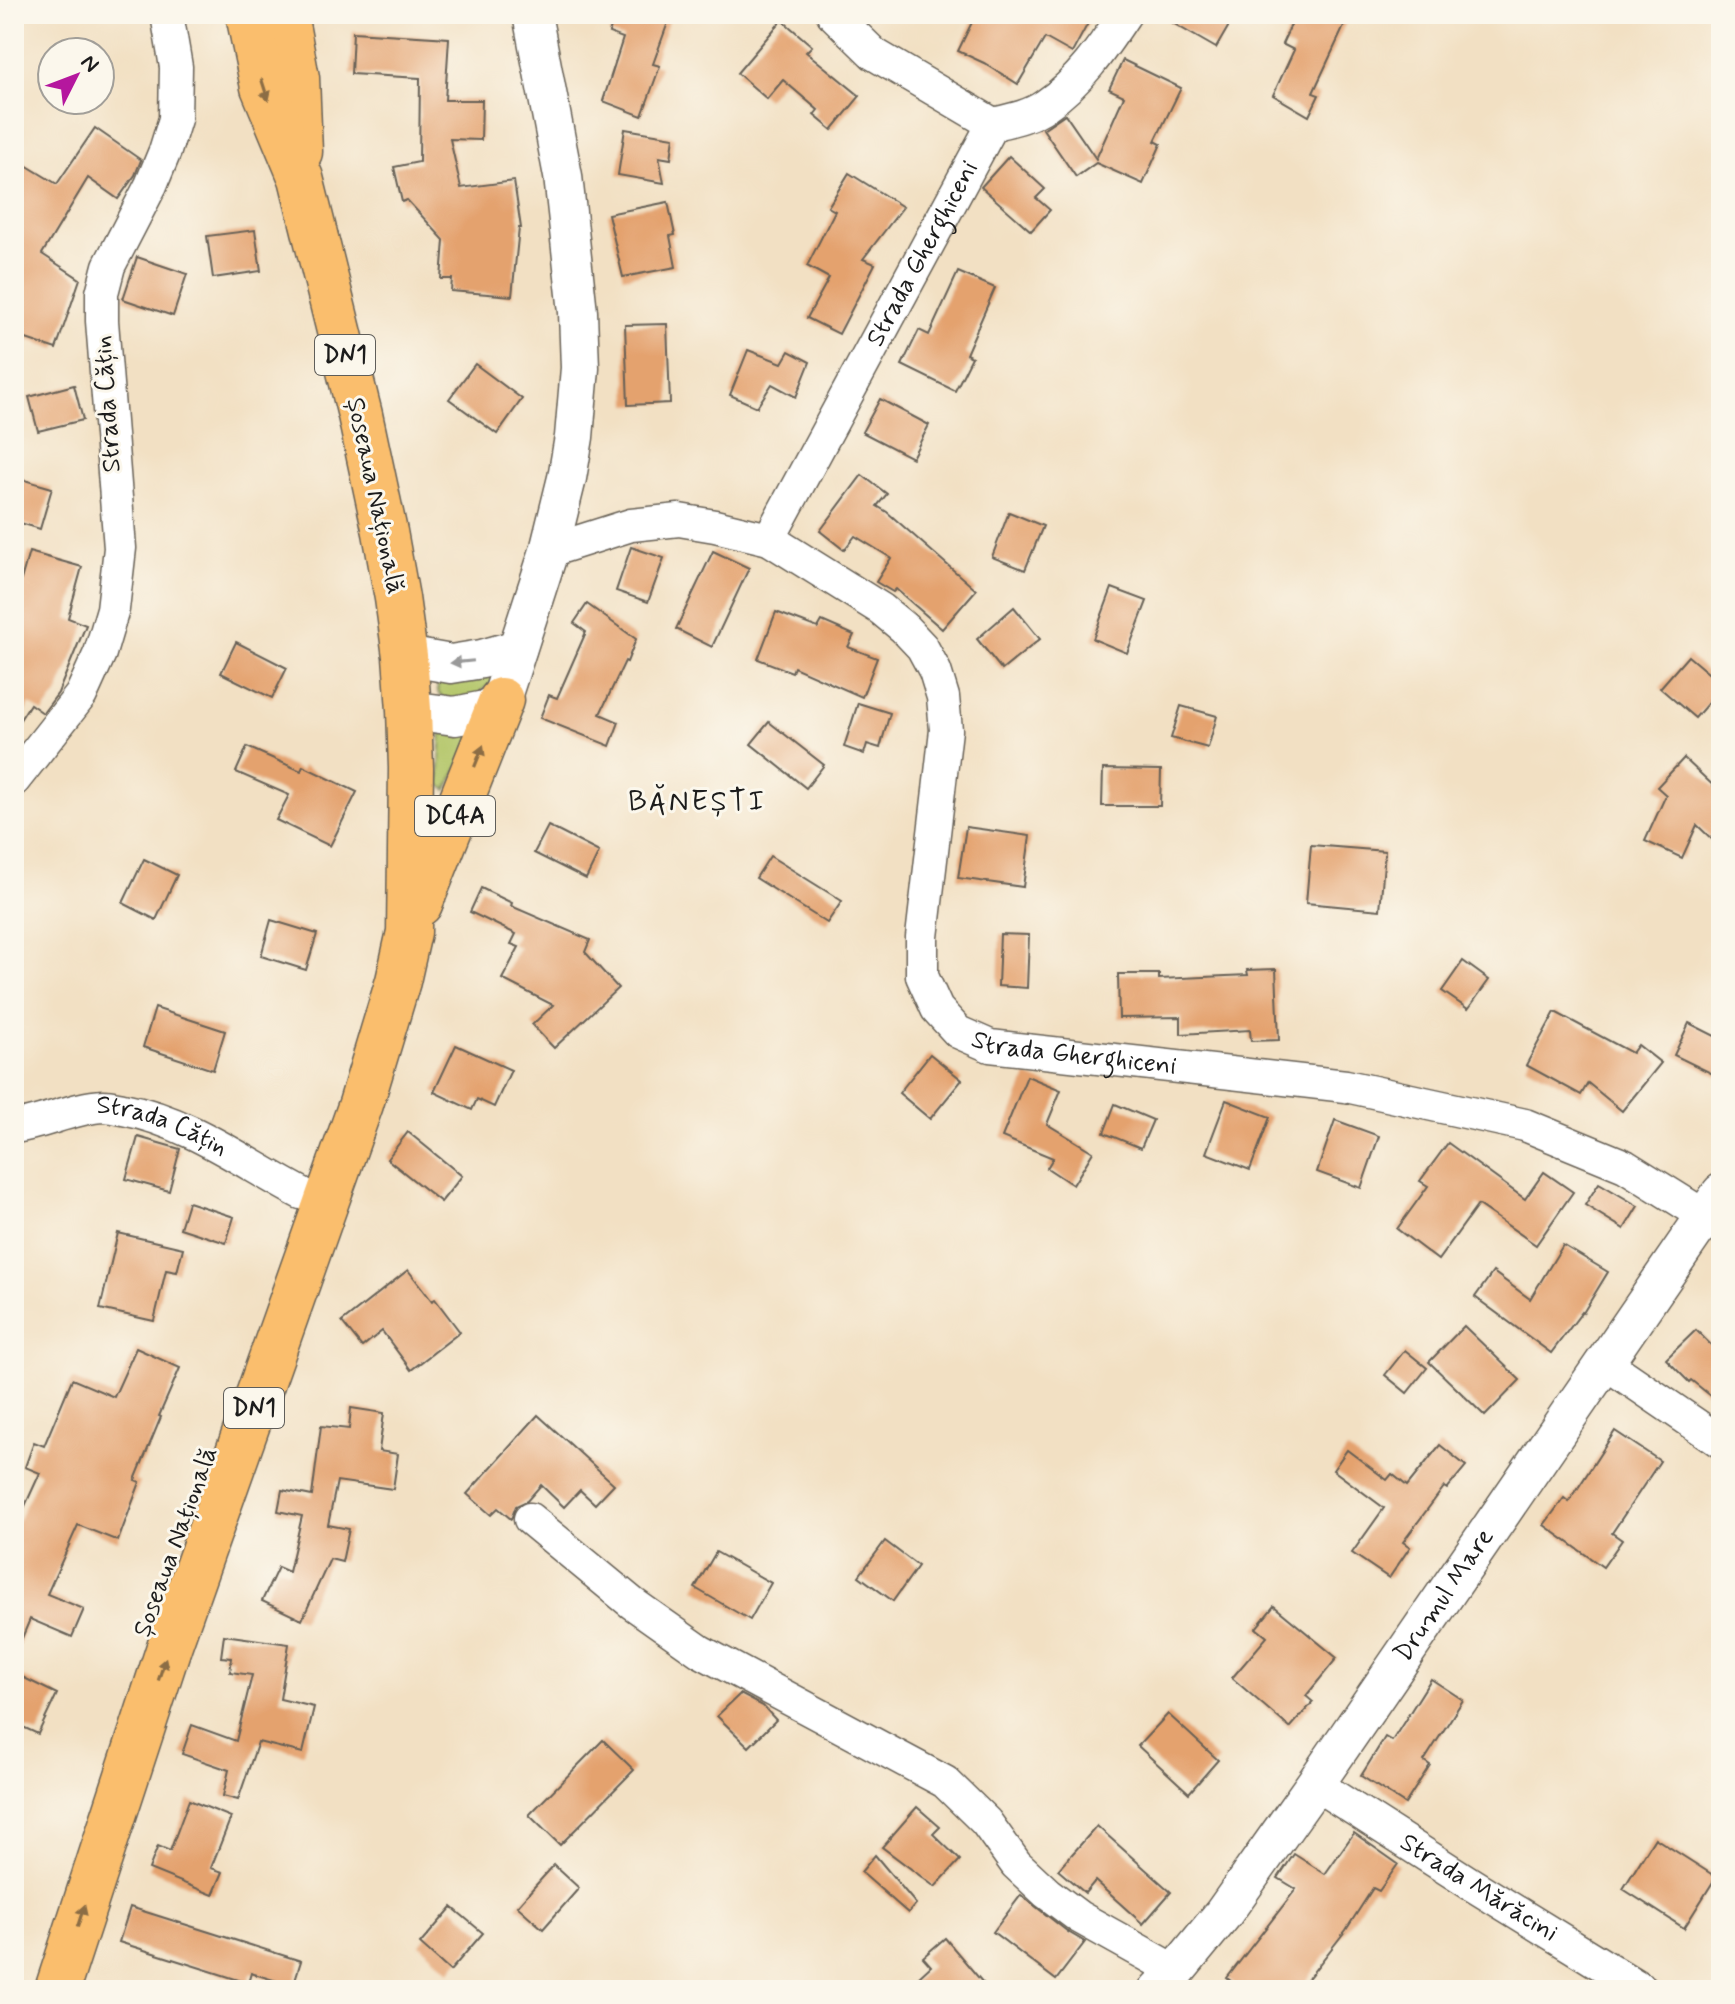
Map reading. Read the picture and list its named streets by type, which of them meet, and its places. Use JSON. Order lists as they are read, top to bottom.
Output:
{
  "streets": {
    "highway": ["DN1", "Șoseaua Națională", "DC4A"],
    "street": [
      "Strada Gherghiceni",
      "Strada Cățin",
      "Drumul Mare",
      "Strada Mărăcini"
    ]
  },
  "crossings": [
    ["Strada Gherghiceni", "DC4A"],
    ["Strada Gherghiceni", "Drumul Mare"],
    ["DN1", "Șoseaua Națională"],
    ["Strada Cățin", "Șoseaua Națională"],
    ["Șoseaua Națională", "DC4A"],
    ["Drumul Mare", "Strada Mărăcini"]
  ],
  "districts": ["BĂNEȘTI"],
  "north": "top right"
}
